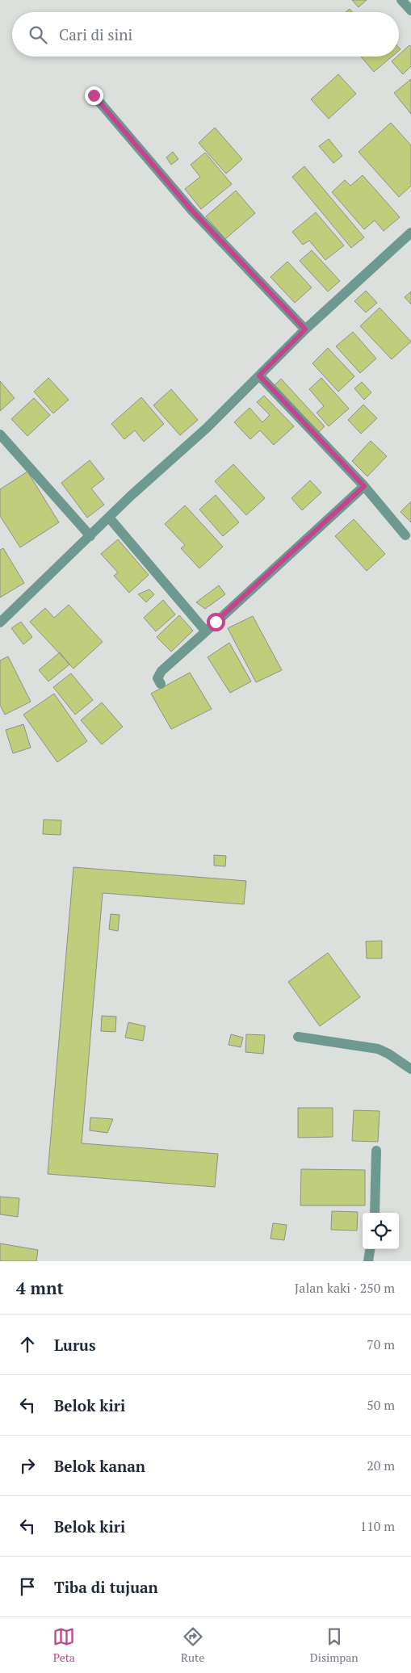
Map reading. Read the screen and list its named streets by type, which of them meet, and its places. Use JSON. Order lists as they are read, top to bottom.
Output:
{
  "page": {
    "search": "Cari di sini",
    "heading": ["4 mnt", "Jalan kaki · 250 m"],
    "list": [
      ["Lurus", "70 m"],
      ["Belok kiri", "50 m"],
      ["Belok kanan", "20 m"],
      ["Belok kiri", "110 m"],
      "Tiba di tujuan"
    ],
    "nav": ["Peta", "Rute", "Disimpan"]
  }
}
